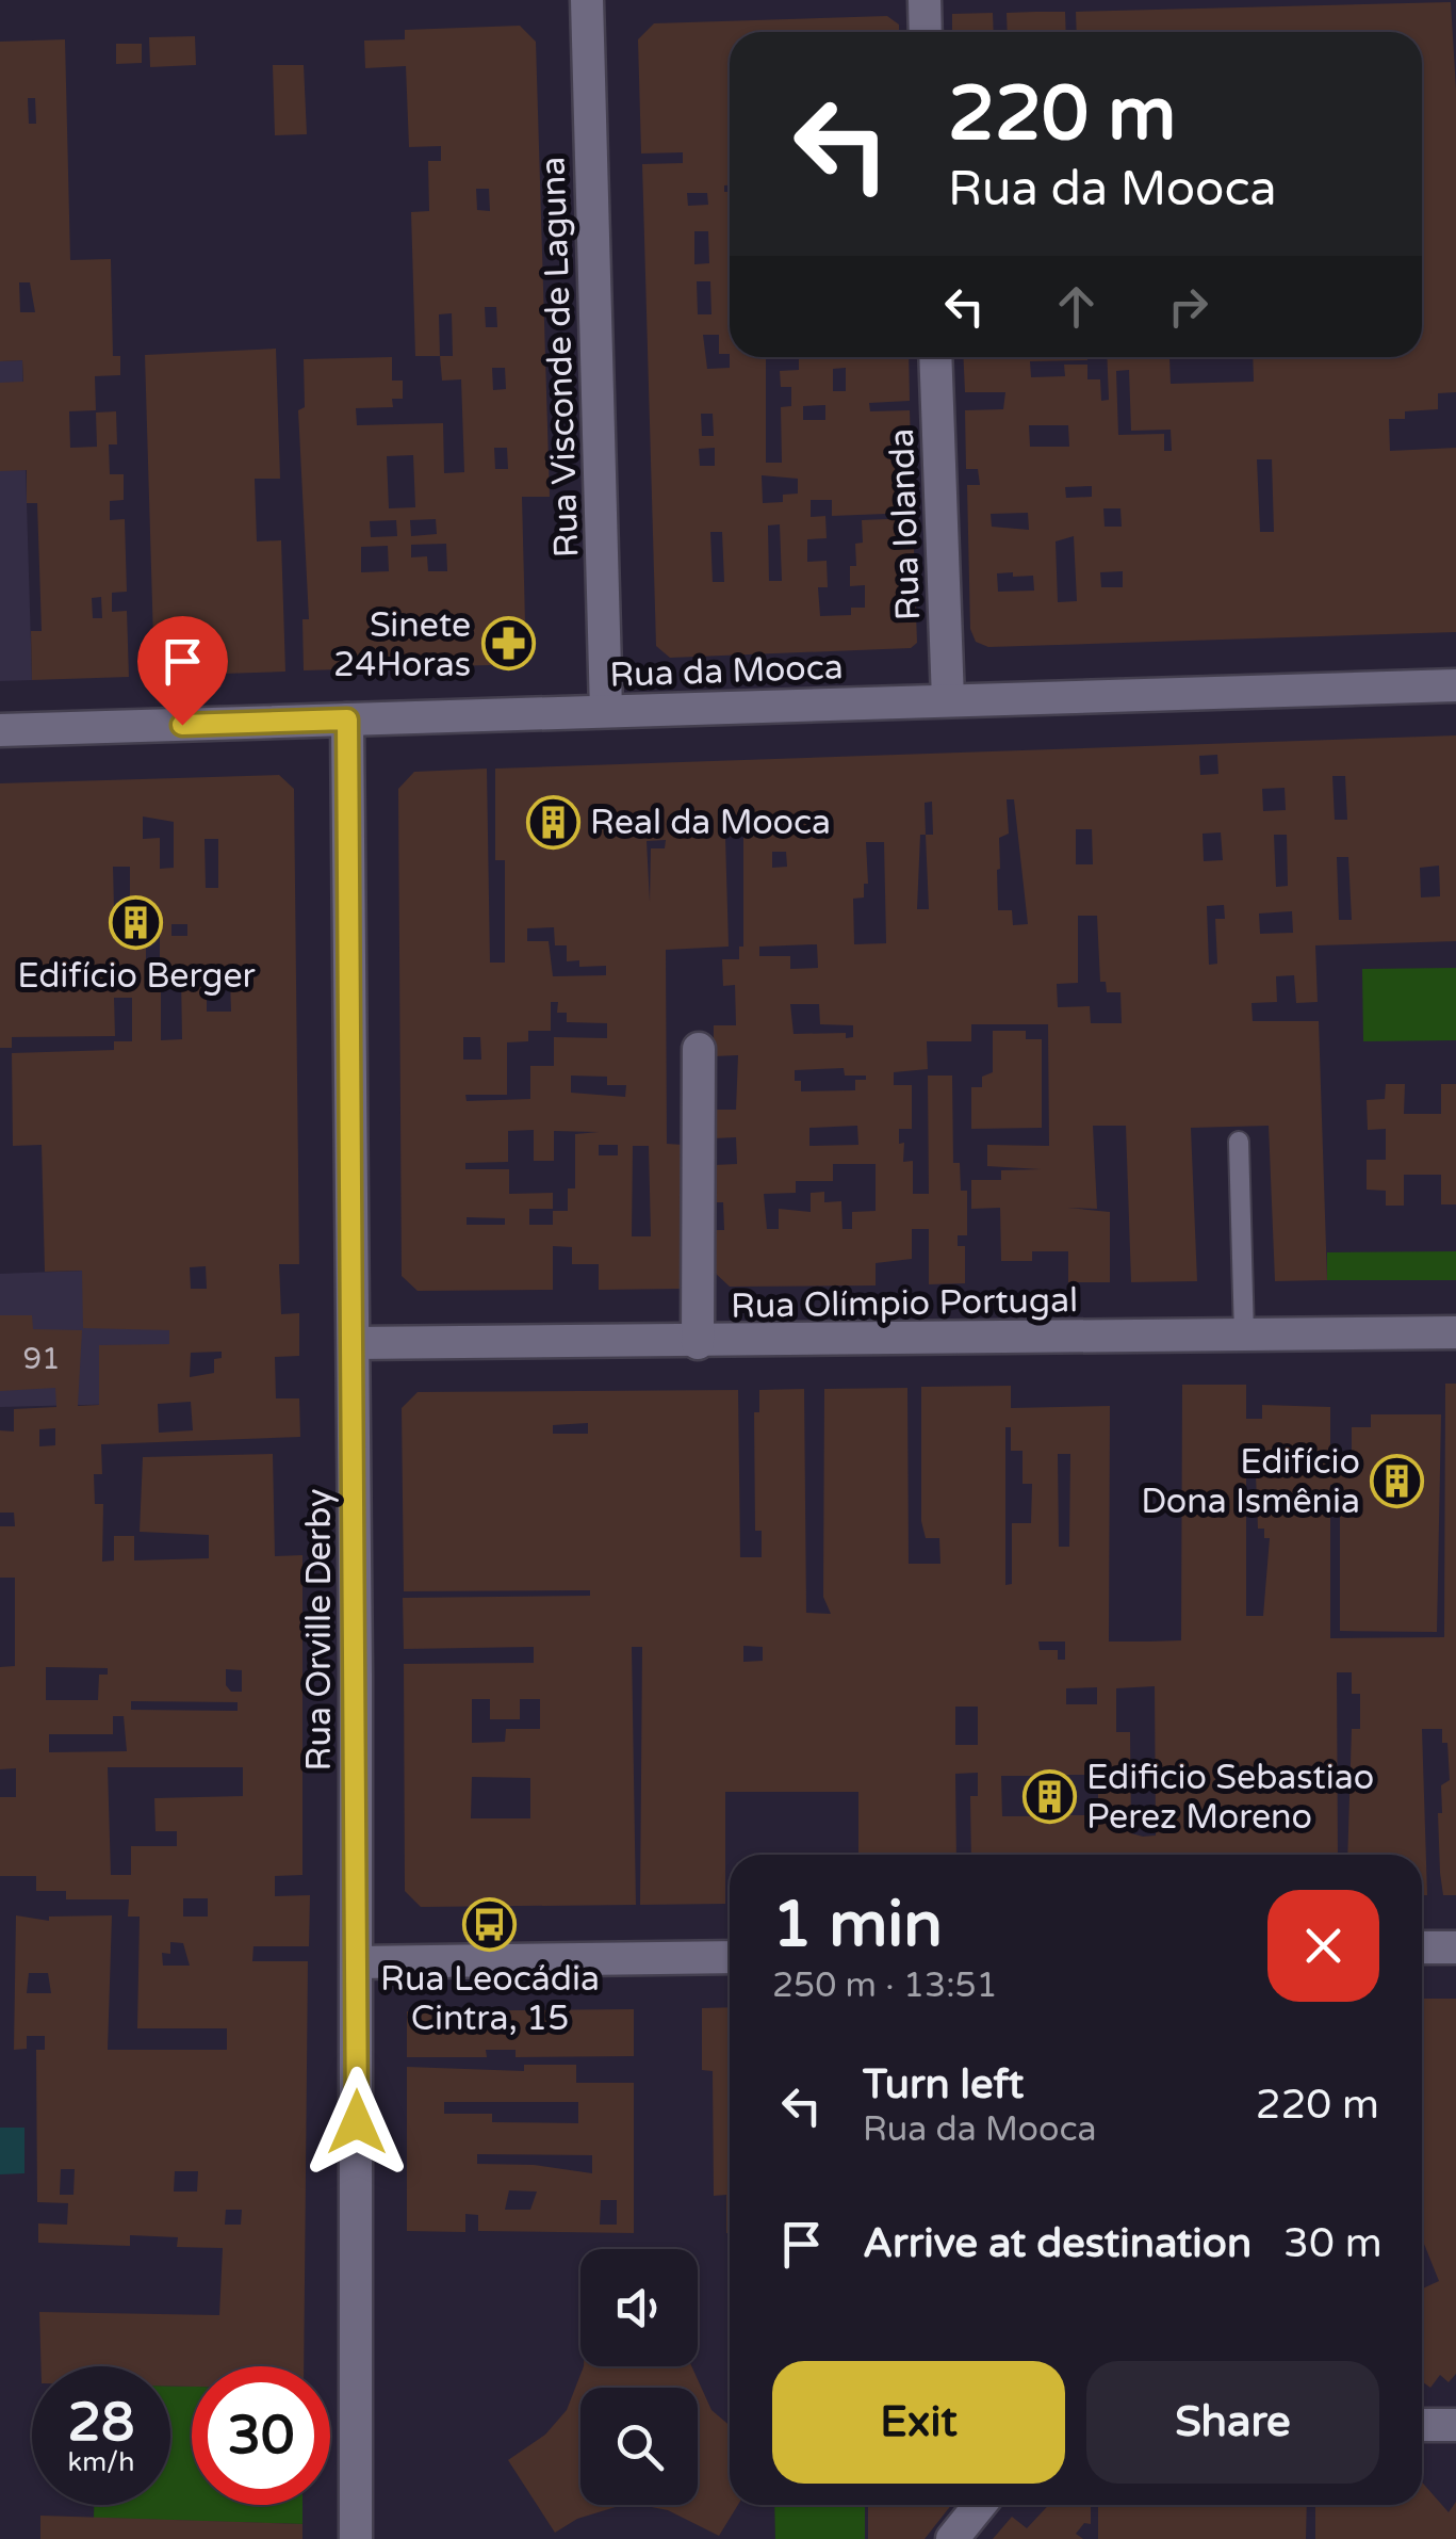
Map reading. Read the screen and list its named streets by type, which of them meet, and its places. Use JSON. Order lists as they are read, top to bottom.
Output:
{
  "streets": {
    "street": [
      "Rua Visconde de Laguna",
      "Rua Iolanda",
      "Rua da Mooca",
      "Rua Olímpio Portugal",
      "Rua Orville Derby"
    ]
  },
  "crossings": [
    ["Rua Visconde de Laguna", "Rua da Mooca"],
    ["Rua Iolanda", "Rua da Mooca"],
    ["Rua da Mooca", "Rua Orville Derby"],
    ["Rua Olímpio Portugal", "Rua Orville Derby"]
  ],
  "places": {
    "pharmacy": ["Sinete 24Horas"],
    "building": [
      "Real da Mooca",
      "Edifício Berger",
      "Edifício Dona Ismênia",
      "Edificio Sebastiao Perez Moreno"
    ],
    "bus stop": ["Rua Leocádia Cintra, 15"]
  },
  "house_numbers": ["91"],
  "page": {
    "turn": ["220 m", "Rua da Mooca"],
    "heading": ["1 min", "250 m · 13:51"],
    "list": [
      {
        "name": "Turn left",
        "note": "Rua da Mooca",
        "value": "220 m"
      },
      {
        "name": "Arrive at destination",
        "value": "30 m"
      }
    ],
    "buttons": ["Exit", "Share"],
    "speed": "28 km/h",
    "limit": "30"
  }
}
